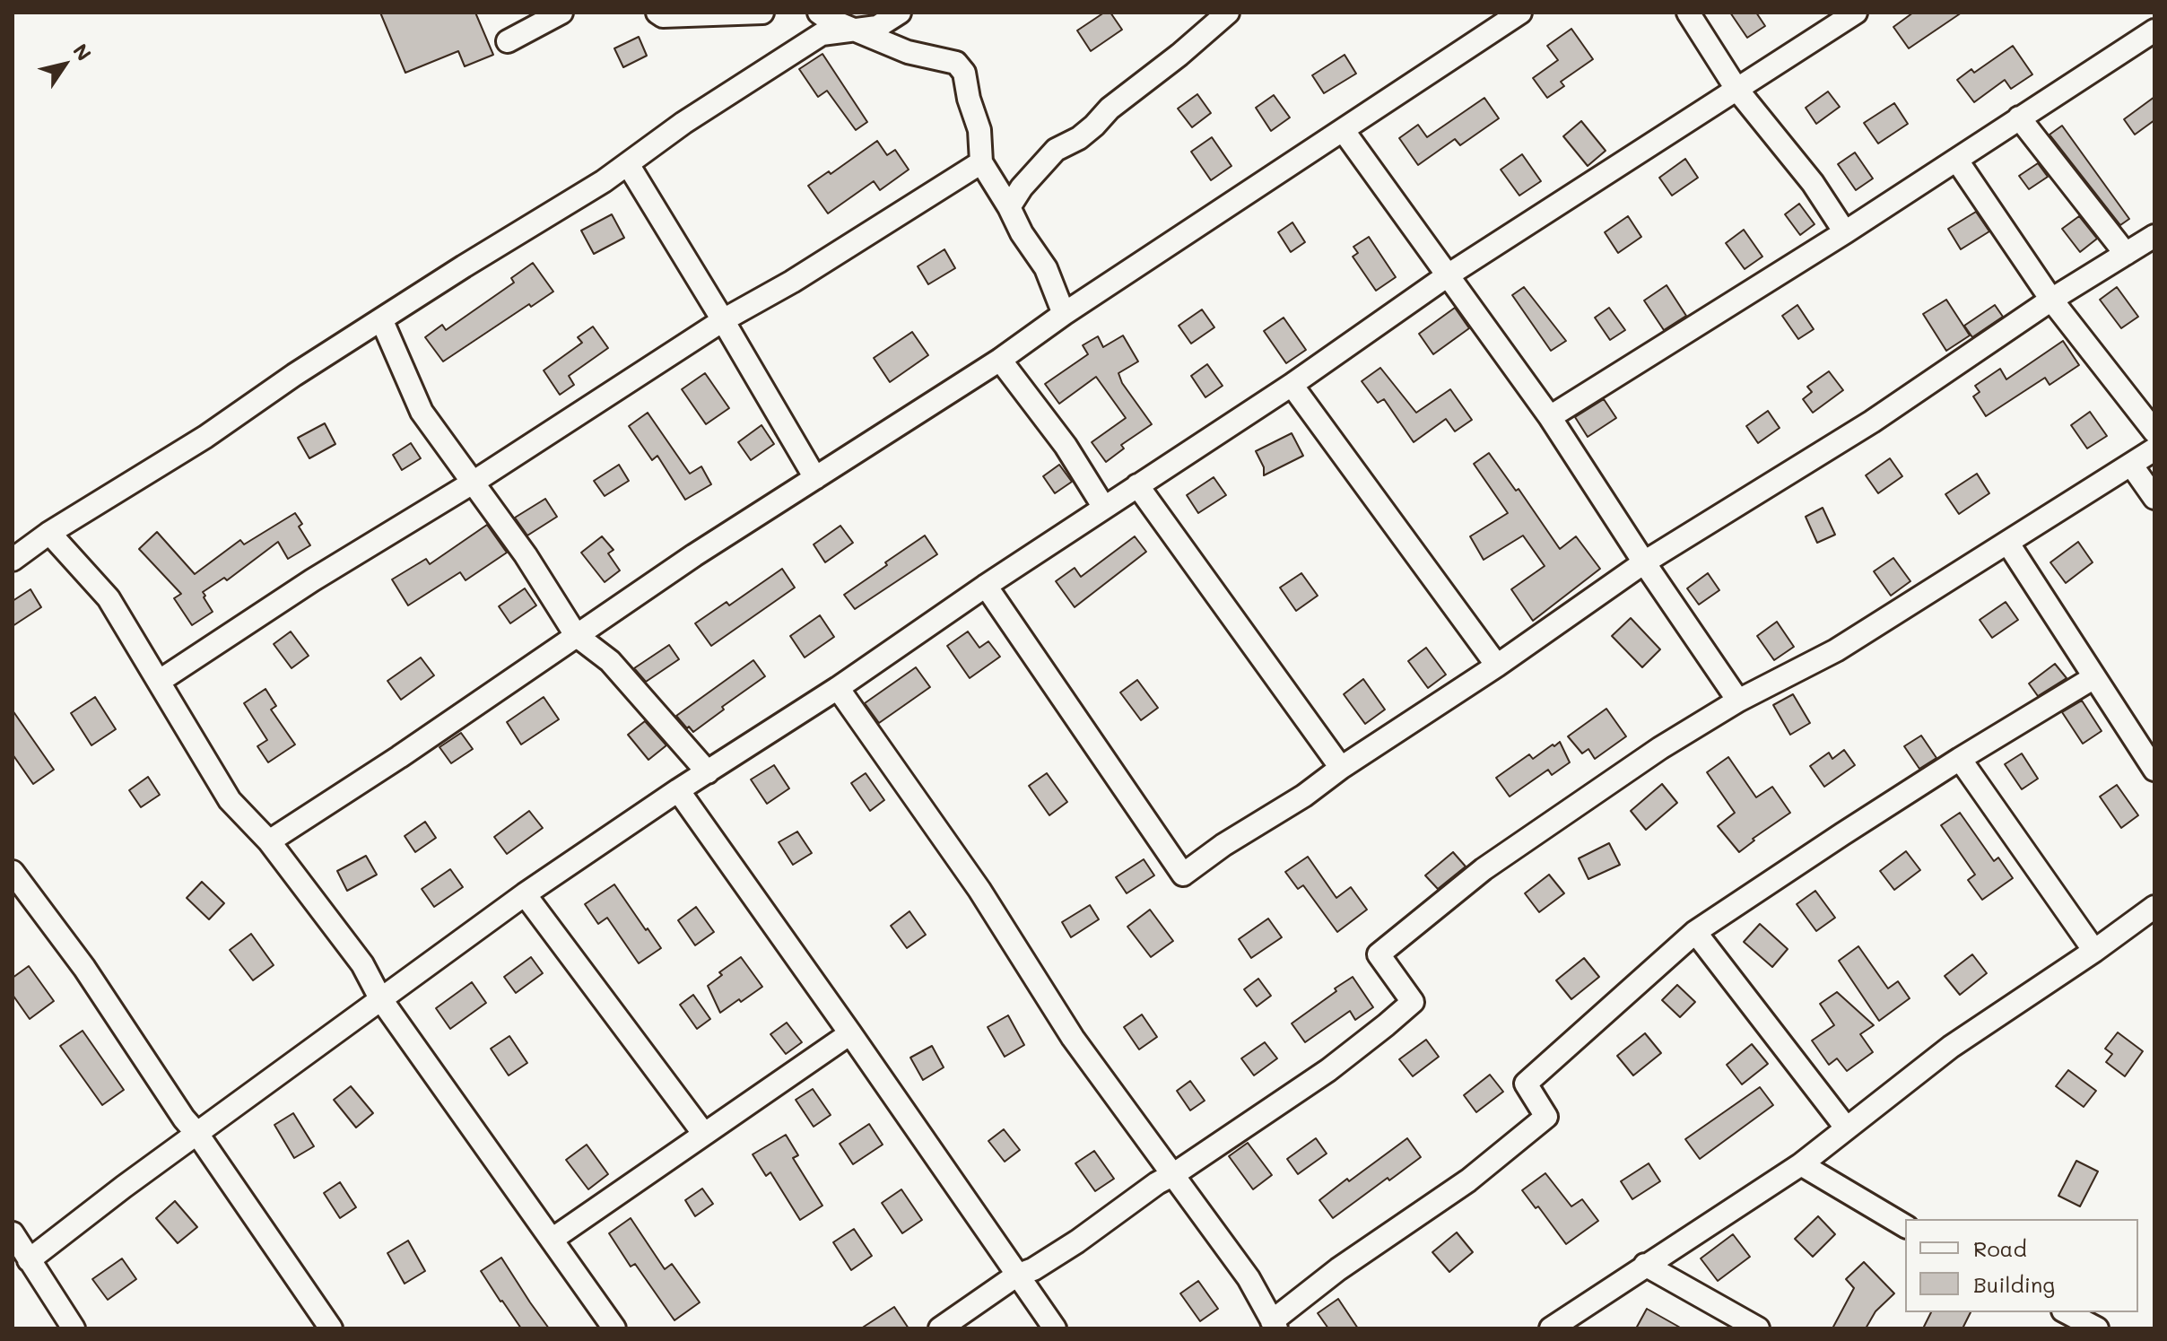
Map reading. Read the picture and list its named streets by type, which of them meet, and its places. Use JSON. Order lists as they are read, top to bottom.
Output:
{
  "legend": ["Road", "Building"],
  "north": "top right"
}
